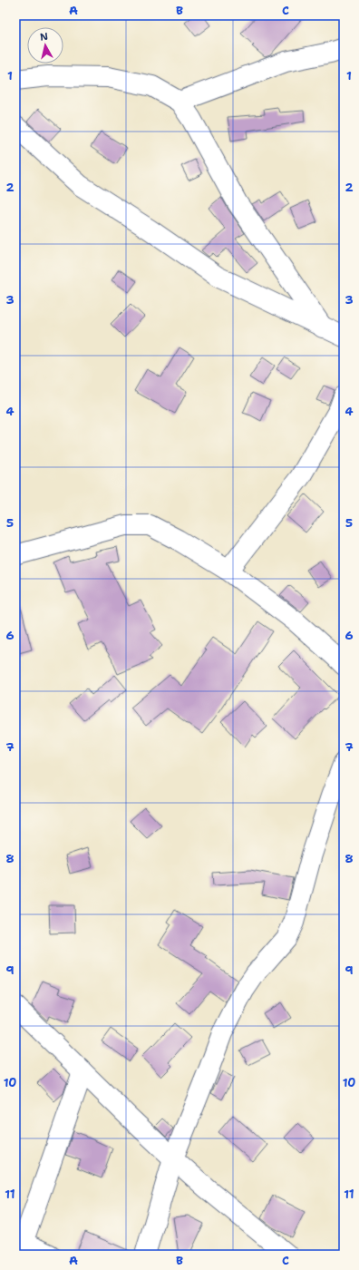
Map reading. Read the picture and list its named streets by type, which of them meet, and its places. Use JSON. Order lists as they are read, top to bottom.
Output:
{
  "north": "top",
  "grid": {
    "columns": ["A", "B", "C"],
    "rows": [
      "1",
      "2",
      "3",
      "4",
      "5",
      "6",
      "7",
      "8",
      "9",
      "10",
      "11"
    ]
  }
}
